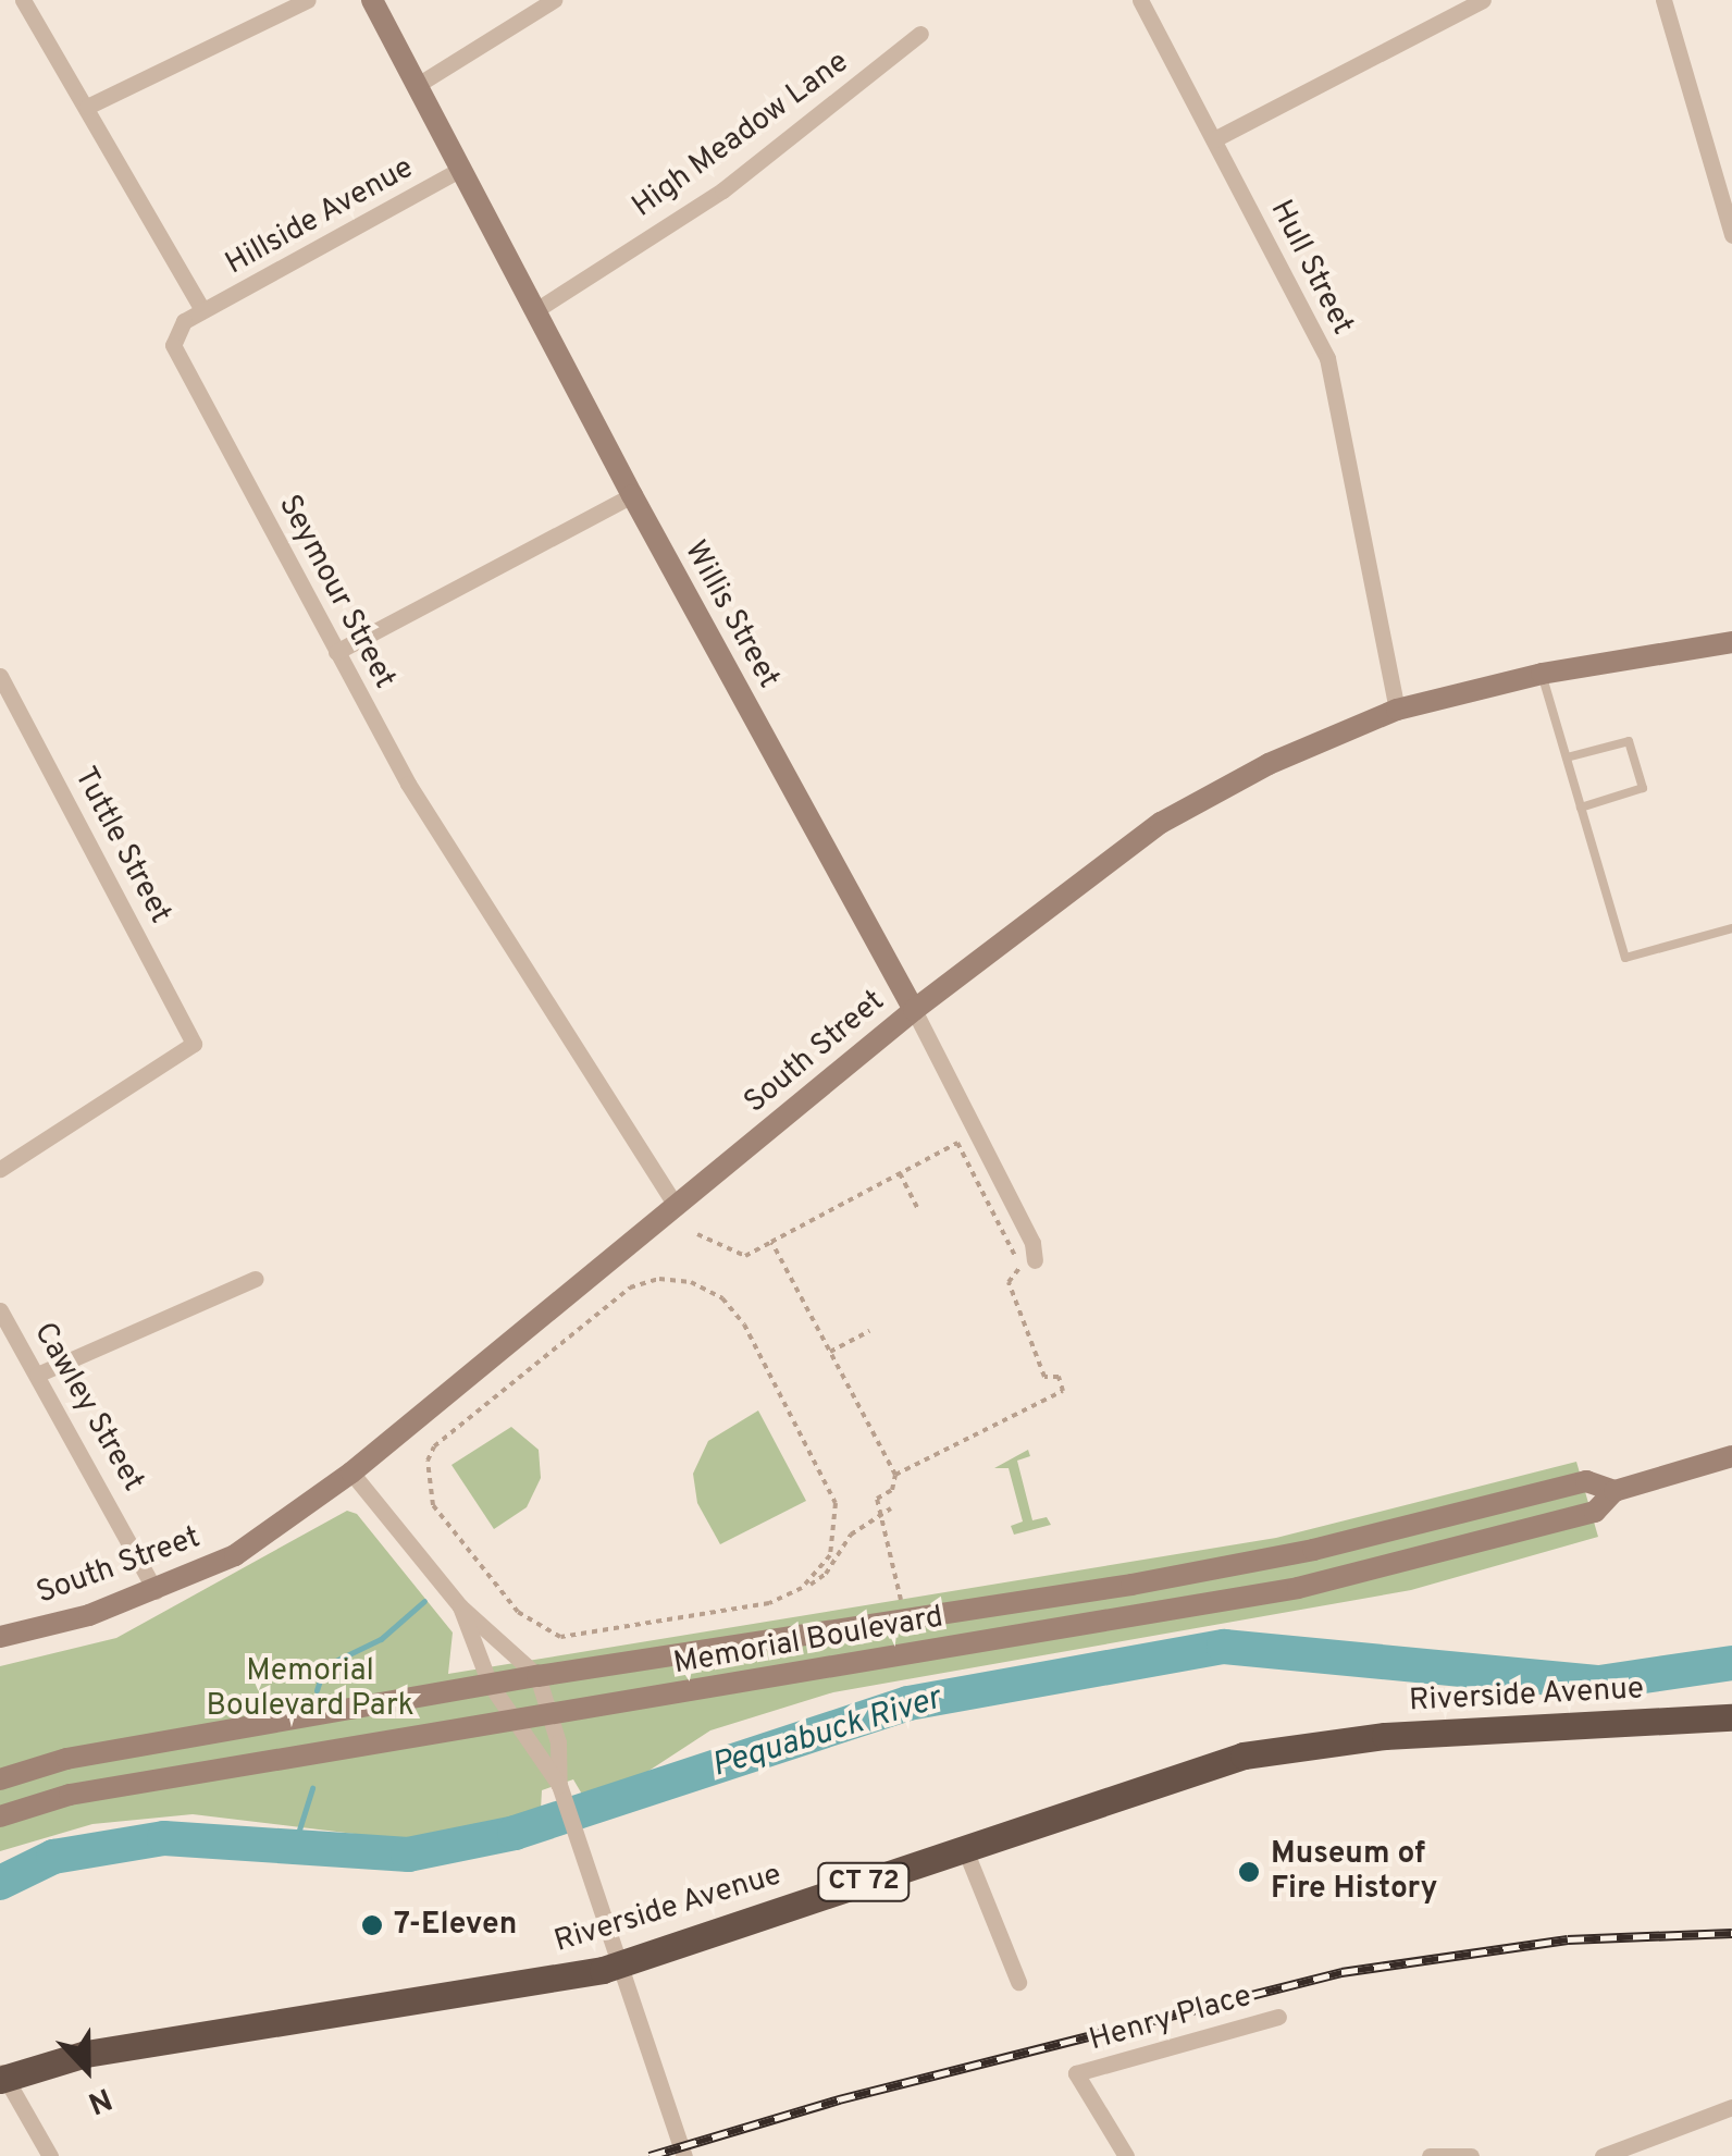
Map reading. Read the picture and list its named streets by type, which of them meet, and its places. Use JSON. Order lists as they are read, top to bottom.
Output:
{
  "streets": {
    "highway": ["Riverside Avenue", "CT 72"],
    "main road": ["Willis Street", "South Street", "Memorial Boulevard"],
    "street": [
      "High Meadow Lane",
      "Hillside Avenue",
      "Hull Street",
      "Seymour Street",
      "Tuttle Street",
      "Cawley Street",
      "Henry Place"
    ]
  },
  "crossings": [
    ["High Meadow Lane", "Willis Street"],
    ["Hillside Avenue", "Seymour Street"],
    ["Hillside Avenue", "Willis Street"],
    ["Hull Street", "South Street"],
    ["Seymour Street", "South Street"],
    ["Willis Street", "South Street"],
    ["South Street", "Cawley Street"]
  ],
  "water": ["Pequabuck River"],
  "parks": ["Memorial Boulevard Park"],
  "places": ["Museum of Fire History", "7-Eleven"],
  "north": "bottom"
}
